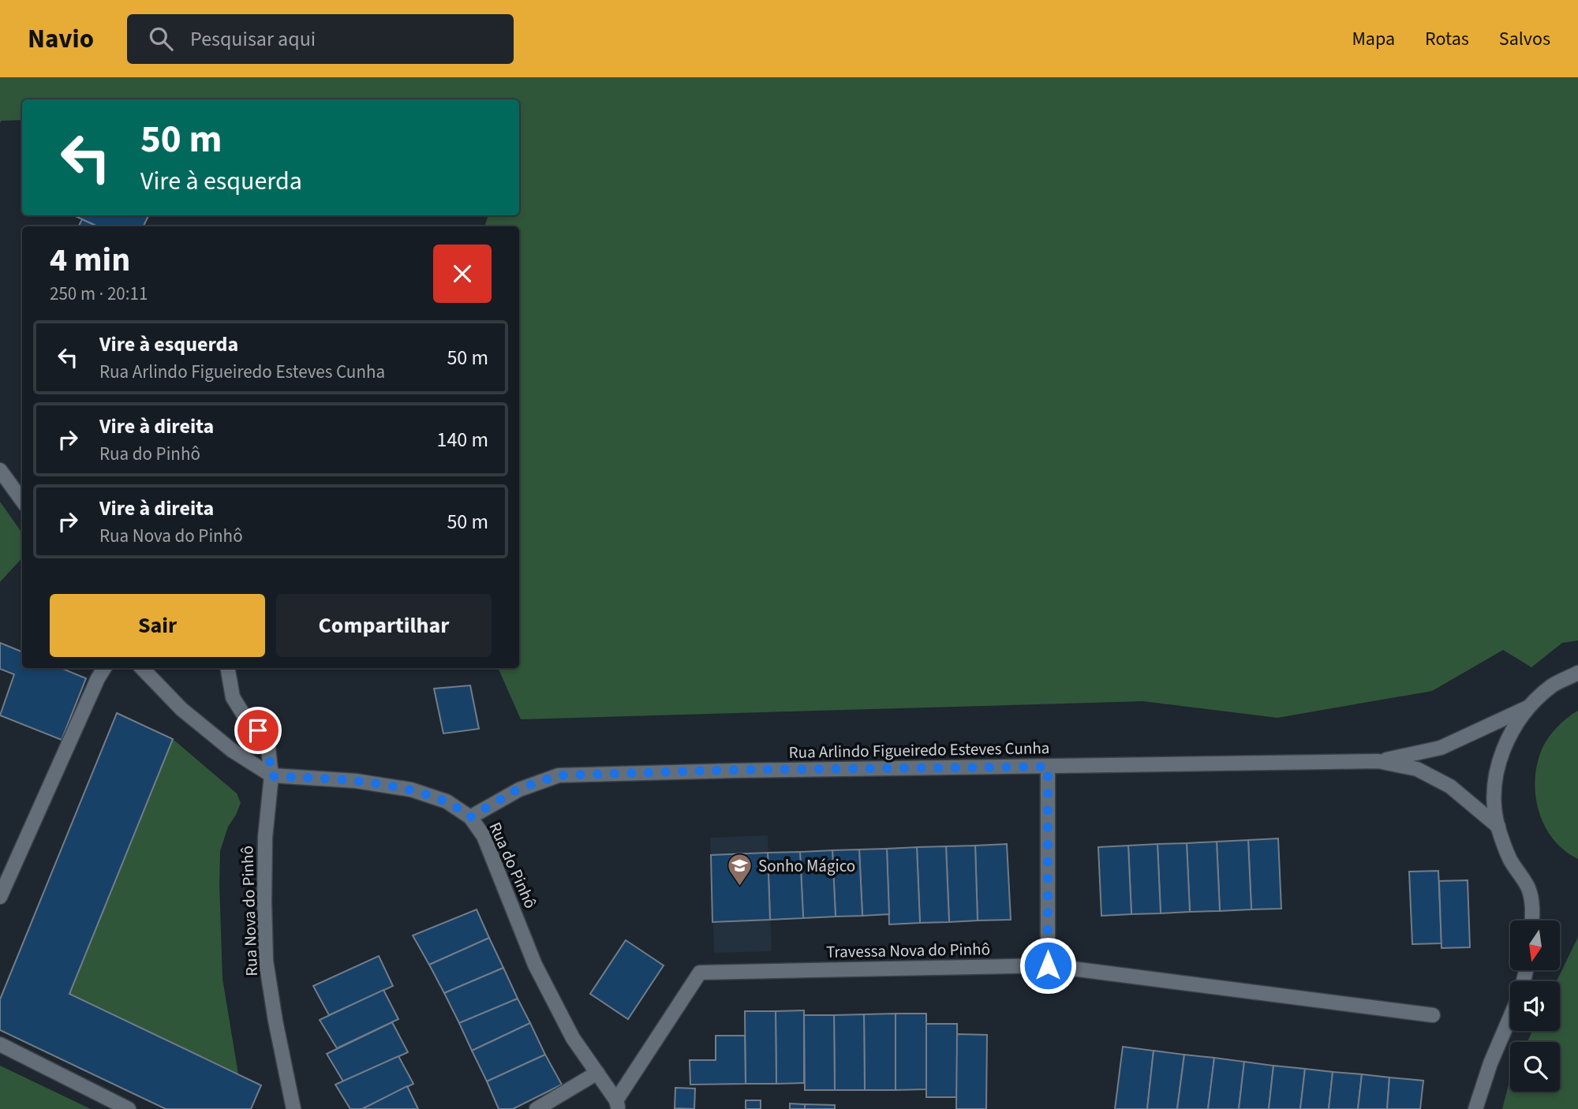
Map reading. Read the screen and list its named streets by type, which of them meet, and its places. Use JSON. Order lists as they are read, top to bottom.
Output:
{
  "streets": {
    "street": [
      "Rua Arlindo Figueiredo Esteves Cunha",
      "Rua do Pinhô",
      "Rua Nova do Pinhô",
      "Travessa Nova do Pinhô"
    ]
  },
  "crossings": [
    ["Rua Arlindo Figueiredo Esteves Cunha", "Rua do Pinhô"],
    ["Rua do Pinhô", "Rua Nova do Pinhô"],
    ["Rua do Pinhô", "Travessa Nova do Pinhô"]
  ],
  "places": {
    "school or university": ["Sonho Mágico"]
  },
  "north": "bottom",
  "page": {
    "header": "Navio",
    "search": "Pesquisar aqui",
    "nav": ["Mapa", "Rotas", "Salvos"],
    "turn": ["50 m", "Vire à esquerda"],
    "heading": ["4 min", "250 m · 20:11"],
    "list": [
      {
        "name": "Vire à esquerda",
        "note": "Rua Arlindo Figueiredo Esteves Cunha",
        "value": "50 m"
      },
      {
        "name": "Vire à direita",
        "note": "Rua do Pinhô",
        "value": "140 m"
      },
      {
        "name": "Vire à direita",
        "note": "Rua Nova do Pinhô",
        "value": "50 m"
      }
    ],
    "buttons": ["Sair", "Compartilhar"]
  }
}
